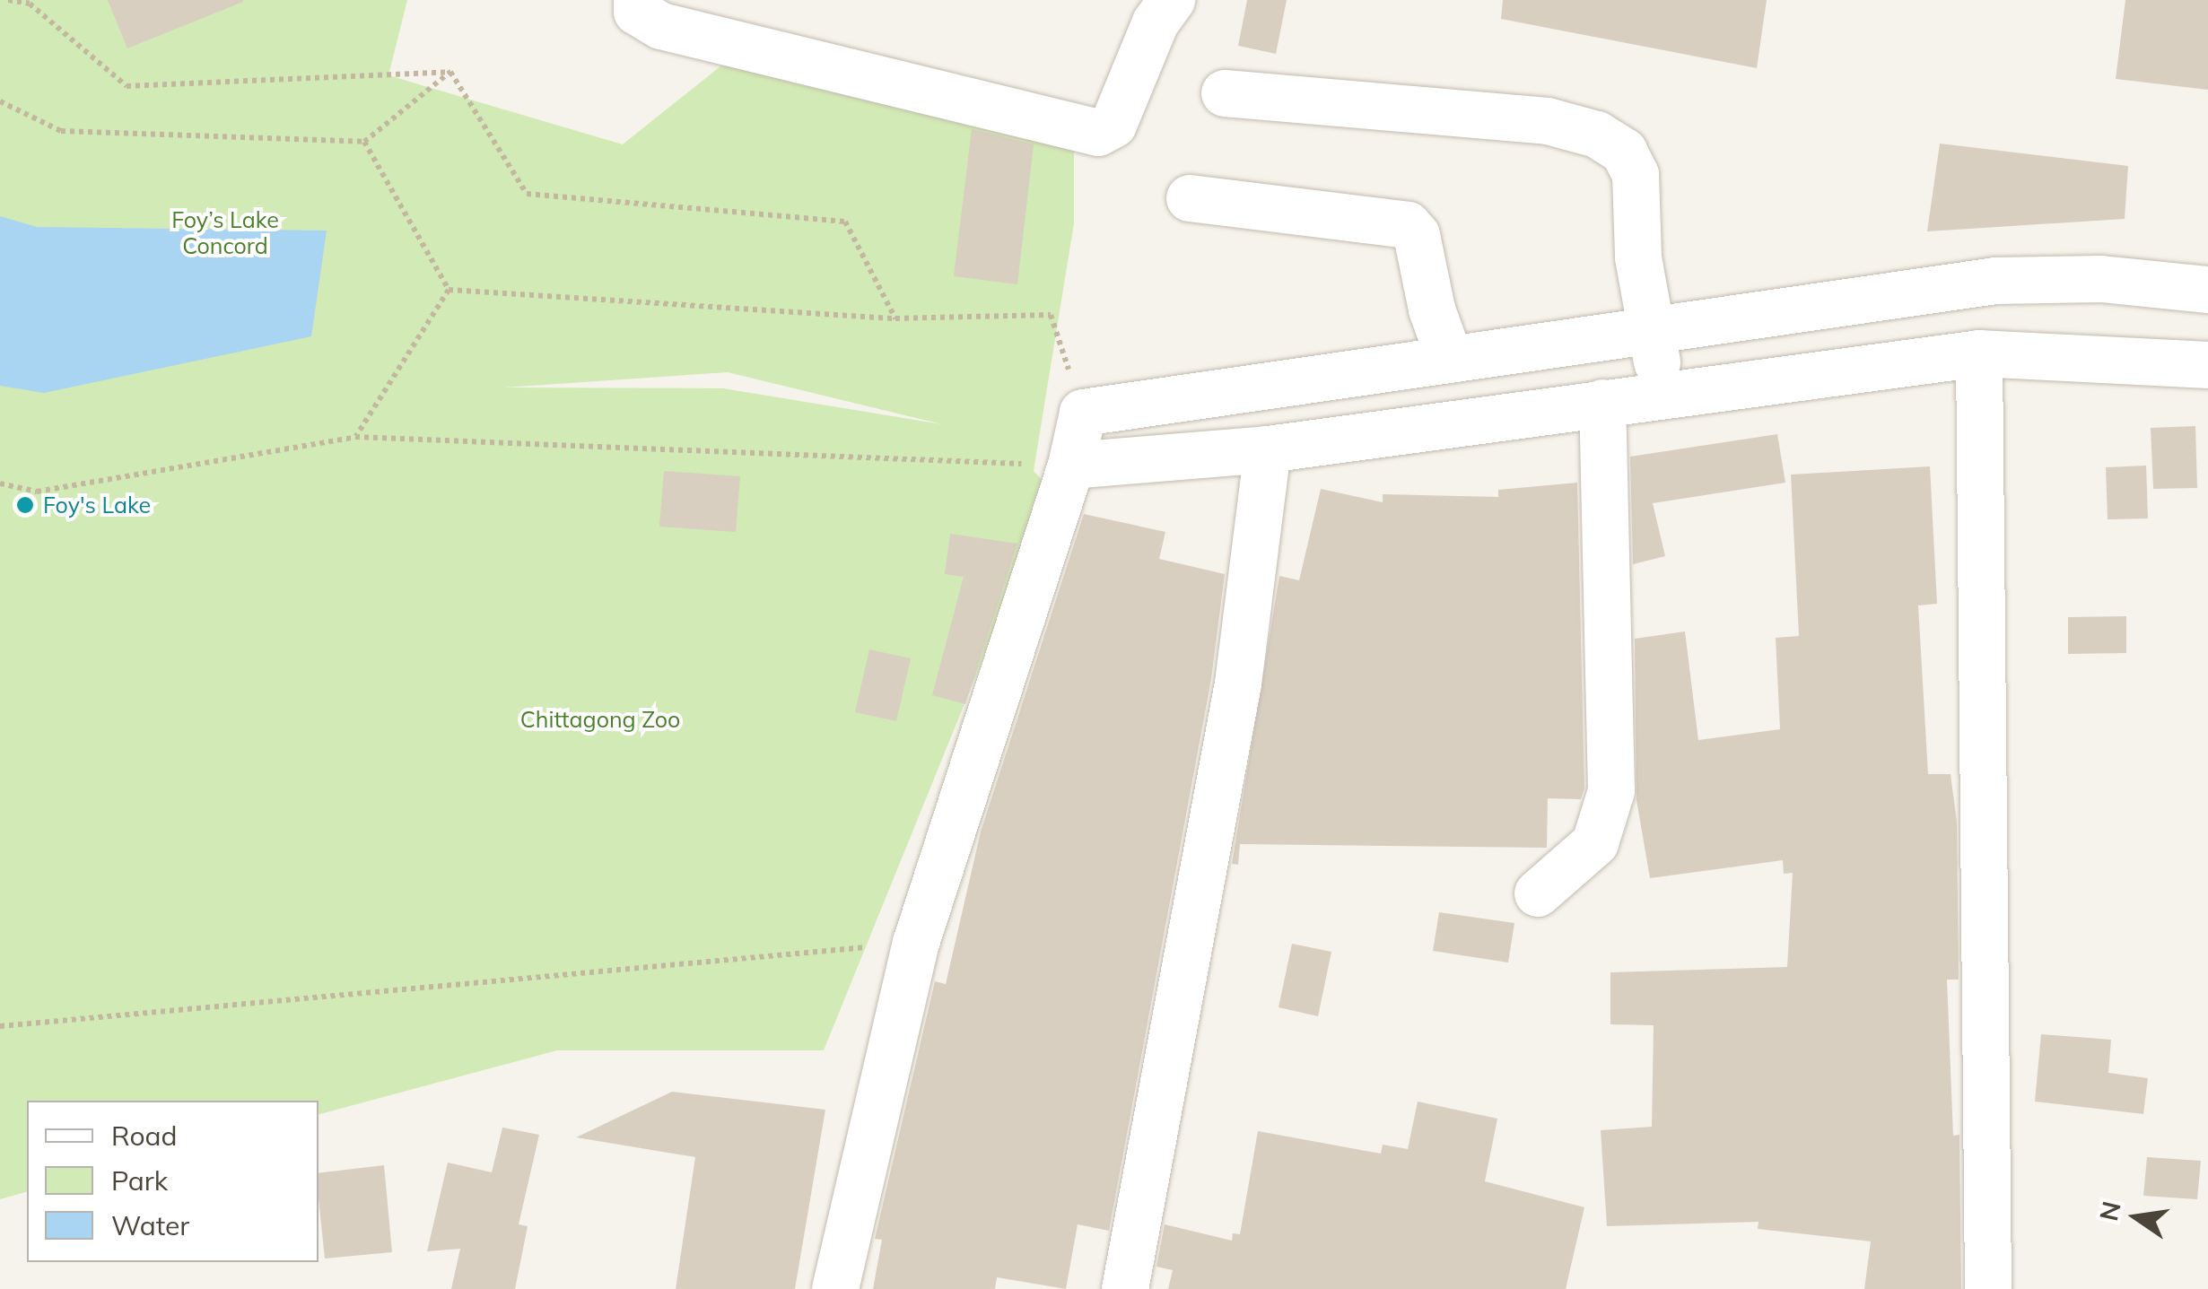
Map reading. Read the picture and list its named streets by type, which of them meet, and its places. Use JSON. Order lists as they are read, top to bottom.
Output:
{
  "parks": ["Foy’s Lake Concord", "Chittagong Zoo"],
  "places": ["Foy's Lake"],
  "legend": ["Road", "Park", "Water"],
  "north": "left"
}
